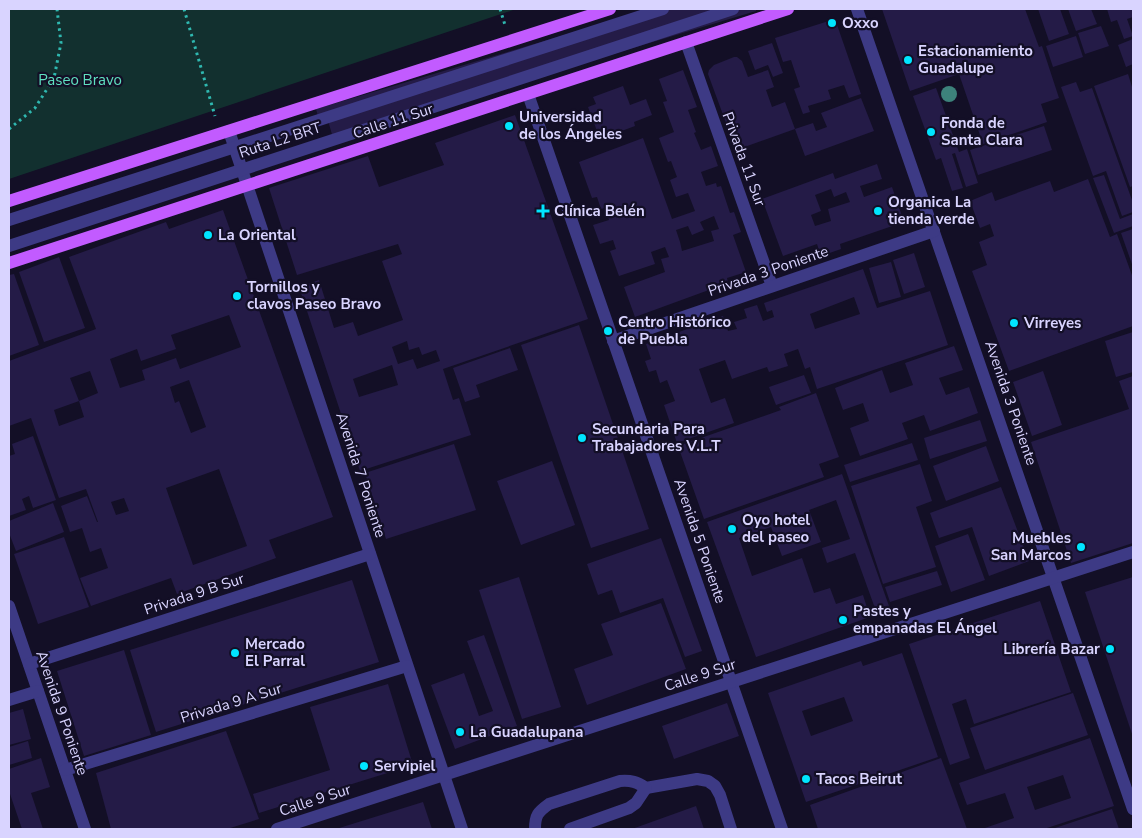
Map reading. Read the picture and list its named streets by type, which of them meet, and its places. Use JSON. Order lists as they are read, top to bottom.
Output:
{
  "streets": {
    "main road": ["Calle 11 Sur"],
    "street": [
      "Ruta L2 BRT",
      "Privada 11 Sur",
      "Privada 3 Poniente",
      "Avenida 3 Poniente",
      "Avenida 7 Poniente",
      "Avenida 5 Poniente",
      "Privada 9 B Sur",
      "Calle 9 Sur",
      "Privada 9 A Sur",
      "Avenida 9 Poniente"
    ]
  },
  "crossings": [
    ["Calle 11 Sur", "Privada 11 Sur"],
    ["Calle 11 Sur", "Avenida 7 Poniente"],
    ["Calle 11 Sur", "Avenida 5 Poniente"],
    ["Ruta L2 BRT", "Avenida 7 Poniente"],
    ["Privada 11 Sur", "Privada 3 Poniente"],
    ["Privada 3 Poniente", "Avenida 3 Poniente"],
    ["Privada 3 Poniente", "Avenida 5 Poniente"],
    ["Avenida 3 Poniente", "Calle 9 Sur"],
    ["Avenida 7 Poniente", "Privada 9 B Sur"],
    ["Avenida 7 Poniente", "Calle 9 Sur"],
    ["Avenida 7 Poniente", "Privada 9 A Sur"],
    ["Avenida 5 Poniente", "Calle 9 Sur"],
    ["Privada 9 B Sur", "Avenida 9 Poniente"],
    ["Privada 9 A Sur", "Avenida 9 Poniente"]
  ],
  "parks": ["Paseo Bravo"],
  "places": {
    "other": [
      "Oxxo",
      "Estacionamiento Guadalupe",
      "Universidad de los Ángeles",
      "Fonda de Santa Clara",
      "Organica La tienda verde",
      "La Oriental",
      "Tornillos y clavos Paseo Bravo",
      "Virreyes",
      "Centro Histórico de Puebla",
      "Secundaria Para Trabajadores V.L.T",
      "Oyo hotel del paseo",
      "Muebles San Marcos",
      "Pastes y empanadas El Ángel",
      "Librería Bazar",
      "Mercado El Parral",
      "La Guadalupana",
      "Servipiel",
      "Tacos Beirut"
    ],
    "health": ["Clínica Belén"]
  }
}
